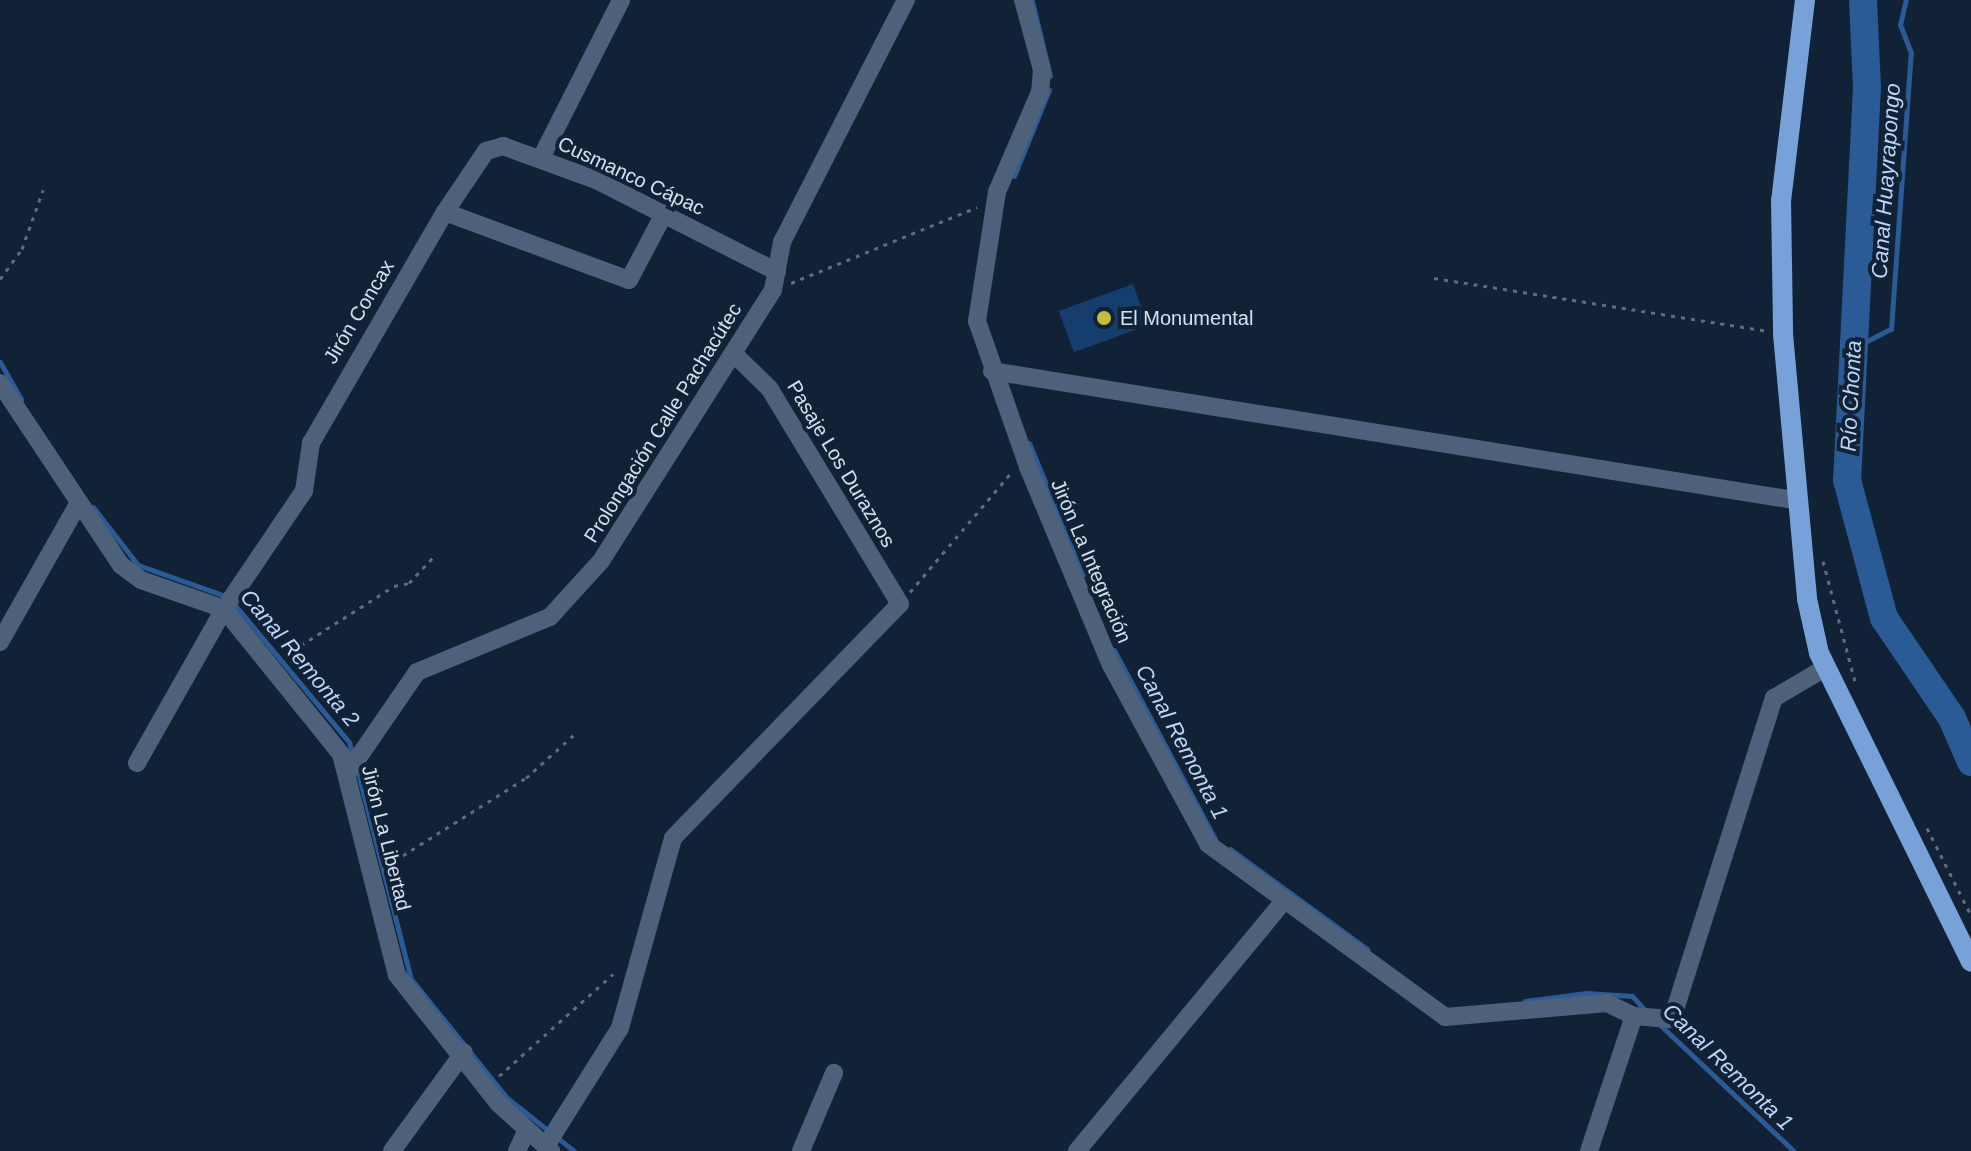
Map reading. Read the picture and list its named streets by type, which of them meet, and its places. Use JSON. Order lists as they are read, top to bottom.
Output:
{
  "streets": {
    "street": [
      "Cusmanco Cápac",
      "Jirón Concax",
      "Prolongación Calle Pachacútec",
      "Pasaje Los Duraznos",
      "Jirón La Integración",
      "Jirón La Libertad"
    ]
  },
  "crossings": [
    ["Cusmanco Cápac", "Jirón Concax"],
    ["Cusmanco Cápac", "Prolongación Calle Pachacútec"],
    ["Jirón Concax", "Jirón La Libertad"],
    ["Prolongación Calle Pachacútec", "Pasaje Los Duraznos"],
    ["Prolongación Calle Pachacútec", "Jirón La Libertad"]
  ],
  "water": [
    "Canal Huayrapongo",
    "Río Chonta",
    "Canal Remonta 2",
    "Canal Remonta 1"
  ],
  "places": ["El Monumental"]
}
